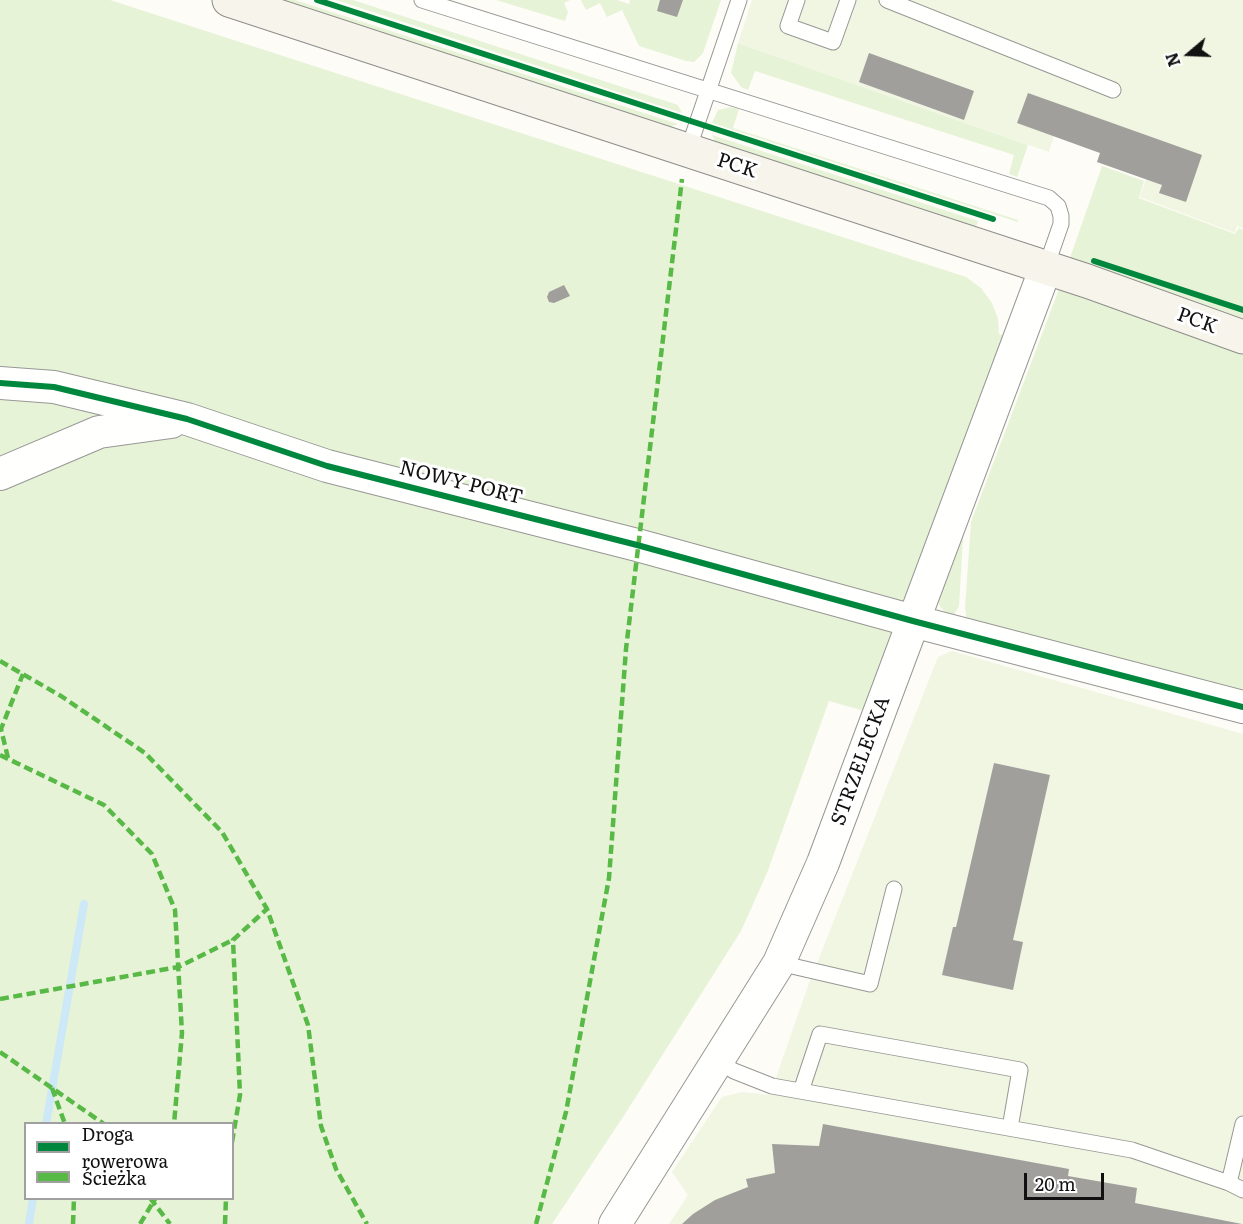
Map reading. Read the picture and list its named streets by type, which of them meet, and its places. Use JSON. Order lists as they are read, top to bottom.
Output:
{
  "streets": {
    "street": ["PCK", "NOWY PORT", "STRZELECKA"]
  },
  "crossings": [
    ["PCK", "STRZELECKA"],
    ["NOWY PORT", "STRZELECKA"]
  ],
  "legend": ["Droga rowerowa", "Ścieżka"],
  "scale_bar": "20 m",
  "north": "left"
}
